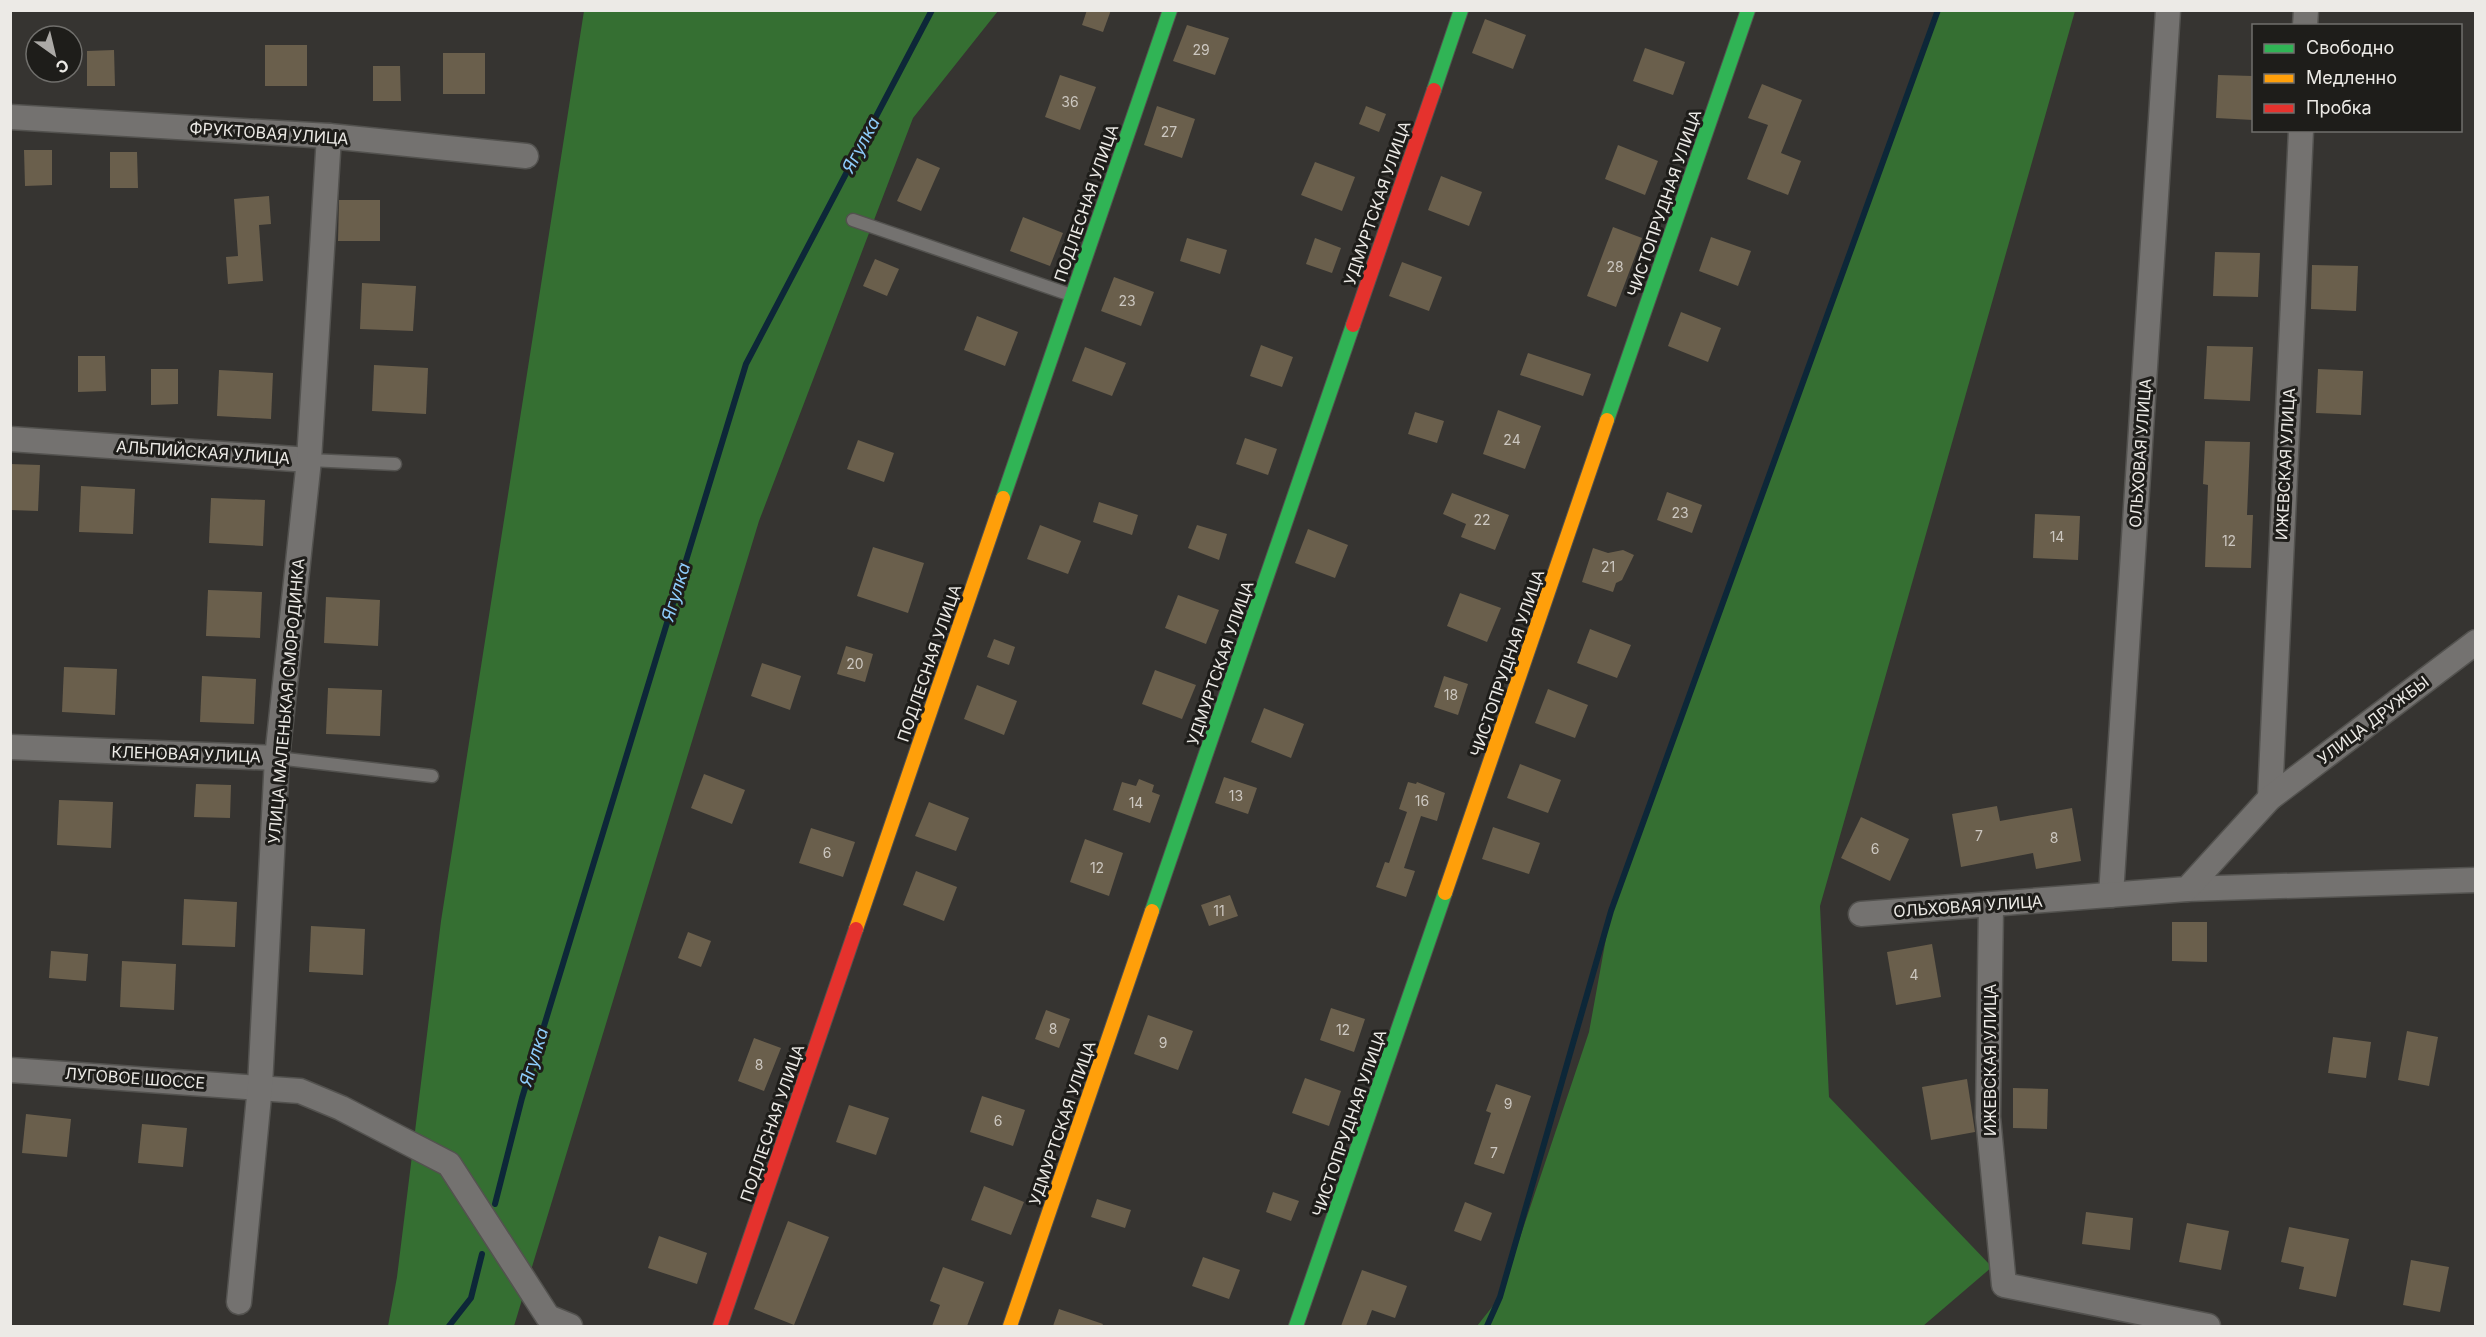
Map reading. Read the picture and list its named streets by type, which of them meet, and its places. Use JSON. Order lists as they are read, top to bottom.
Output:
{
  "streets": {
    "street": [
      "ФРУКТОВАЯ УЛИЦА",
      "ПОДЛЕСНАЯ УЛИЦА",
      "УДМУРТСКАЯ УЛИЦА",
      "ЧИСТОПРУДНАЯ УЛИЦА",
      "АЛЬПИЙСКАЯ УЛИЦА",
      "ОЛЬХОВАЯ УЛИЦА",
      "ИЖЕВСКАЯ УЛИЦА",
      "УЛИЦА МАЛЕНЬКАЯ СМОРОДИНКА",
      "УЛИЦА ДРУЖБЫ",
      "КЛЕНОВАЯ УЛИЦА",
      "ЛУГОВОЕ ШОССЕ"
    ]
  },
  "crossings": [
    ["ФРУКТОВАЯ УЛИЦА", "УЛИЦА МАЛЕНЬКАЯ СМОРОДИНКА"],
    ["АЛЬПИЙСКАЯ УЛИЦА", "УЛИЦА МАЛЕНЬКАЯ СМОРОДИНКА"],
    ["ОЛЬХОВАЯ УЛИЦА", "ИЖЕВСКАЯ УЛИЦА"],
    ["ИЖЕВСКАЯ УЛИЦА", "УЛИЦА ДРУЖБЫ"],
    ["УЛИЦА МАЛЕНЬКАЯ СМОРОДИНКА", "КЛЕНОВАЯ УЛИЦА"],
    ["УЛИЦА МАЛЕНЬКАЯ СМОРОДИНКА", "ЛУГОВОЕ ШОССЕ"]
  ],
  "water": ["Ягулка"],
  "house_numbers": [
    "29",
    "36",
    "27",
    "28",
    "23",
    "24",
    "23",
    "22",
    "14",
    "12",
    "21",
    "20",
    "18",
    "13",
    "16",
    "14",
    "7",
    "8",
    "6",
    "6",
    "12",
    "11",
    "4",
    "8",
    "12",
    "9",
    "8",
    "9",
    "6",
    "7"
  ],
  "legend": ["Свободно", "Медленно", "Пробка"],
  "north": "bottom right"
}
